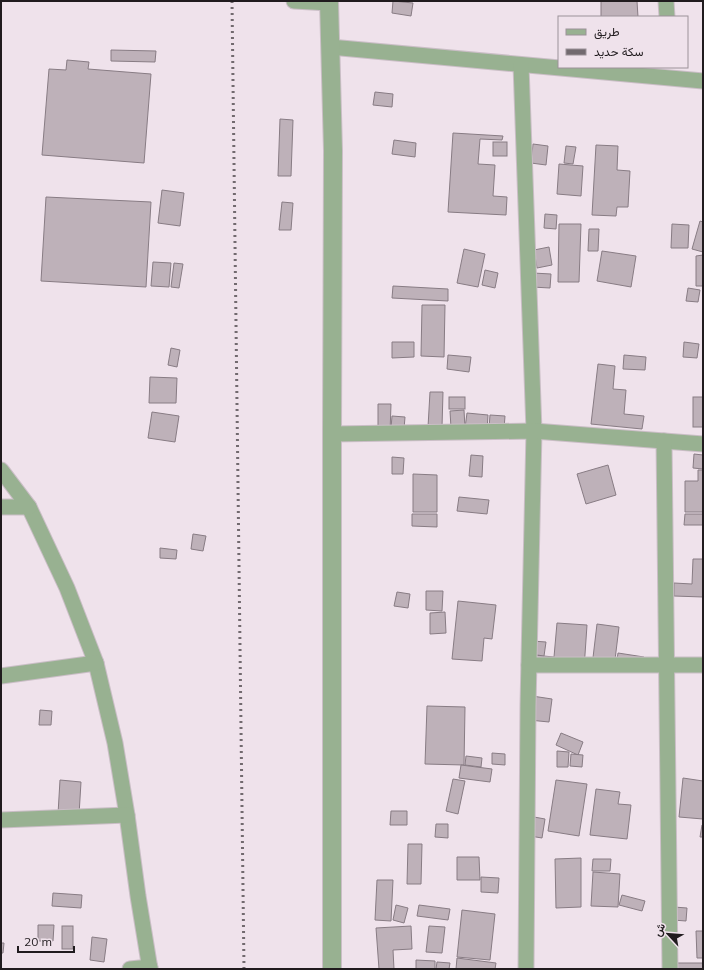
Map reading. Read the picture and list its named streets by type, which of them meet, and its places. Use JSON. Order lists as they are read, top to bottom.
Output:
{
  "legend": ["طريق", "سكة حديد"],
  "scale_bar": "20 m",
  "north": "top left"
}
